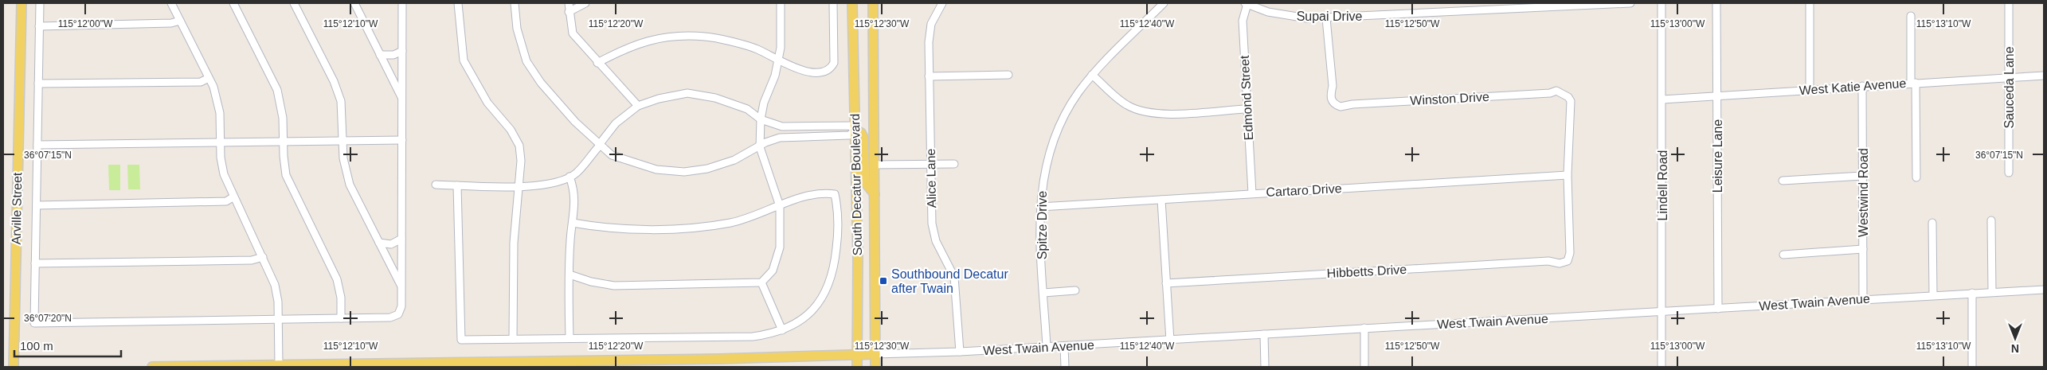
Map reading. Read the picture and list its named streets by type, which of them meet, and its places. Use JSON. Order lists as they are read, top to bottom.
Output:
{
  "streets": {
    "main road": ["South Decatur Boulevard", "Arville Street", "West Twain Avenue"],
    "street": [
      "Supai Drive",
      "West Katie Avenue",
      "Sauceda Lane",
      "Edmond Street",
      "Winston Drive",
      "Leisure Lane",
      "Alice Lane",
      "Lindell Road",
      "Cartaro Drive",
      "Westwind Road",
      "Spitze Drive",
      "Hibbetts Drive"
    ]
  },
  "crossings": [
    ["Supai Drive", "Edmond Street"],
    ["Supai Drive", "Winston Drive"],
    ["West Katie Avenue", "Sauceda Lane"],
    ["West Katie Avenue", "Leisure Lane"],
    ["West Katie Avenue", "Lindell Road"],
    ["West Katie Avenue", "Westwind Road"],
    ["Edmond Street", "Cartaro Drive"],
    ["Winston Drive", "Cartaro Drive"],
    ["Winston Drive", "Hibbetts Drive"],
    ["Leisure Lane", "West Twain Avenue"],
    ["Alice Lane", "West Twain Avenue"],
    ["South Decatur Boulevard", "West Twain Avenue"],
    ["Lindell Road", "West Twain Avenue"],
    ["Cartaro Drive", "Spitze Drive"],
    ["Cartaro Drive", "Hibbetts Drive"],
    ["Westwind Road", "West Twain Avenue"],
    ["Spitze Drive", "West Twain Avenue"]
  ],
  "places": {
    "transit": ["Southbound Decatur after Twain"]
  },
  "scale_bar": "100 m",
  "north": "bottom",
  "coordinates": [
    "115°12'00\"W",
    "115°12'10\"W",
    "115°12'20\"W",
    "115°12'30\"W",
    "115°12'40\"W",
    "115°12'50\"W",
    "115°13'00\"W",
    "115°13'10\"W",
    "36°07'15\"N",
    "36°07'20\"N"
  ]
}
